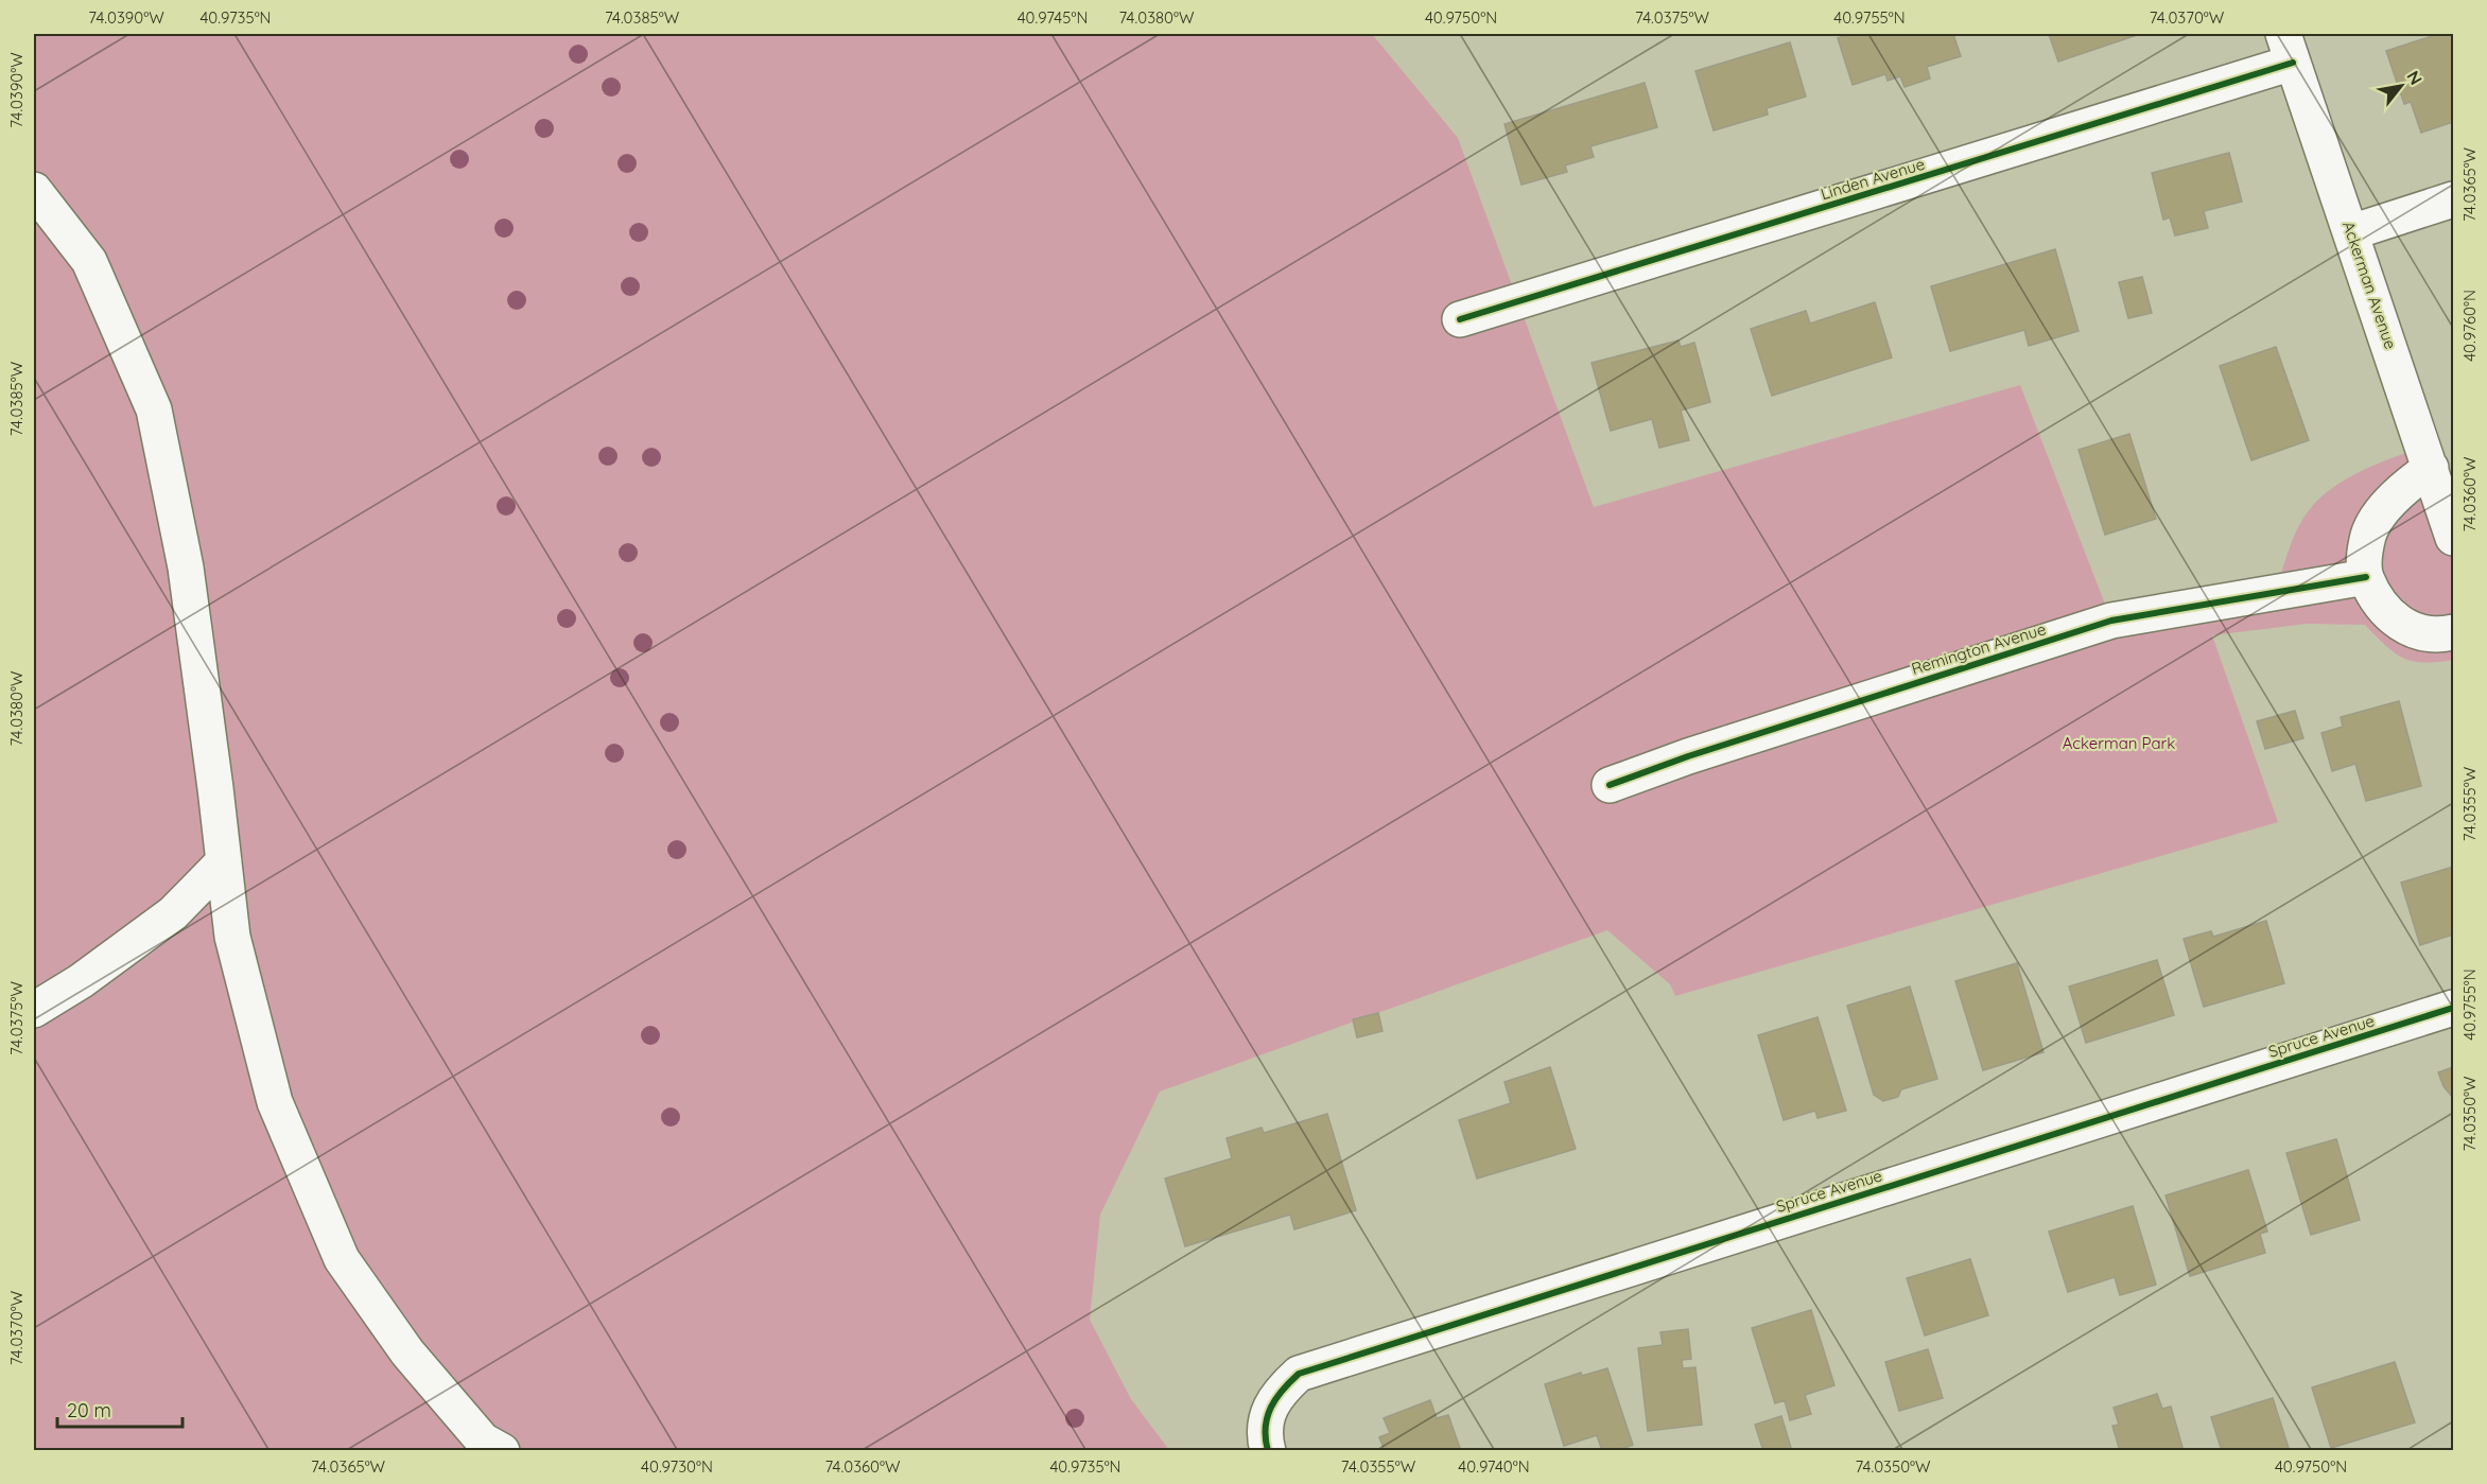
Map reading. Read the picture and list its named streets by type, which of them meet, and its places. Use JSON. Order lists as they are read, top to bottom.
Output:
{
  "streets": {
    "street": [
      "Linden Avenue",
      "Ackerman Avenue",
      "Remington Avenue",
      "Spruce Avenue"
    ]
  },
  "crossings": [
    ["Linden Avenue", "Ackerman Avenue"]
  ],
  "parks": ["Ackerman Park"],
  "scale_bar": "20 m",
  "north": "top right",
  "coordinates": [
    "74.0390°W",
    "40.9735°N",
    "74.0385°W",
    "40.9745°N",
    "74.0380°W",
    "40.9750°N",
    "74.0375°W",
    "40.9755°N",
    "74.0370°W",
    "74.0365°W",
    "40.9760°N",
    "74.0360°W",
    "74.0355°W",
    "74.0350°W",
    "40.9730°N",
    "40.9740°N"
  ]
}
